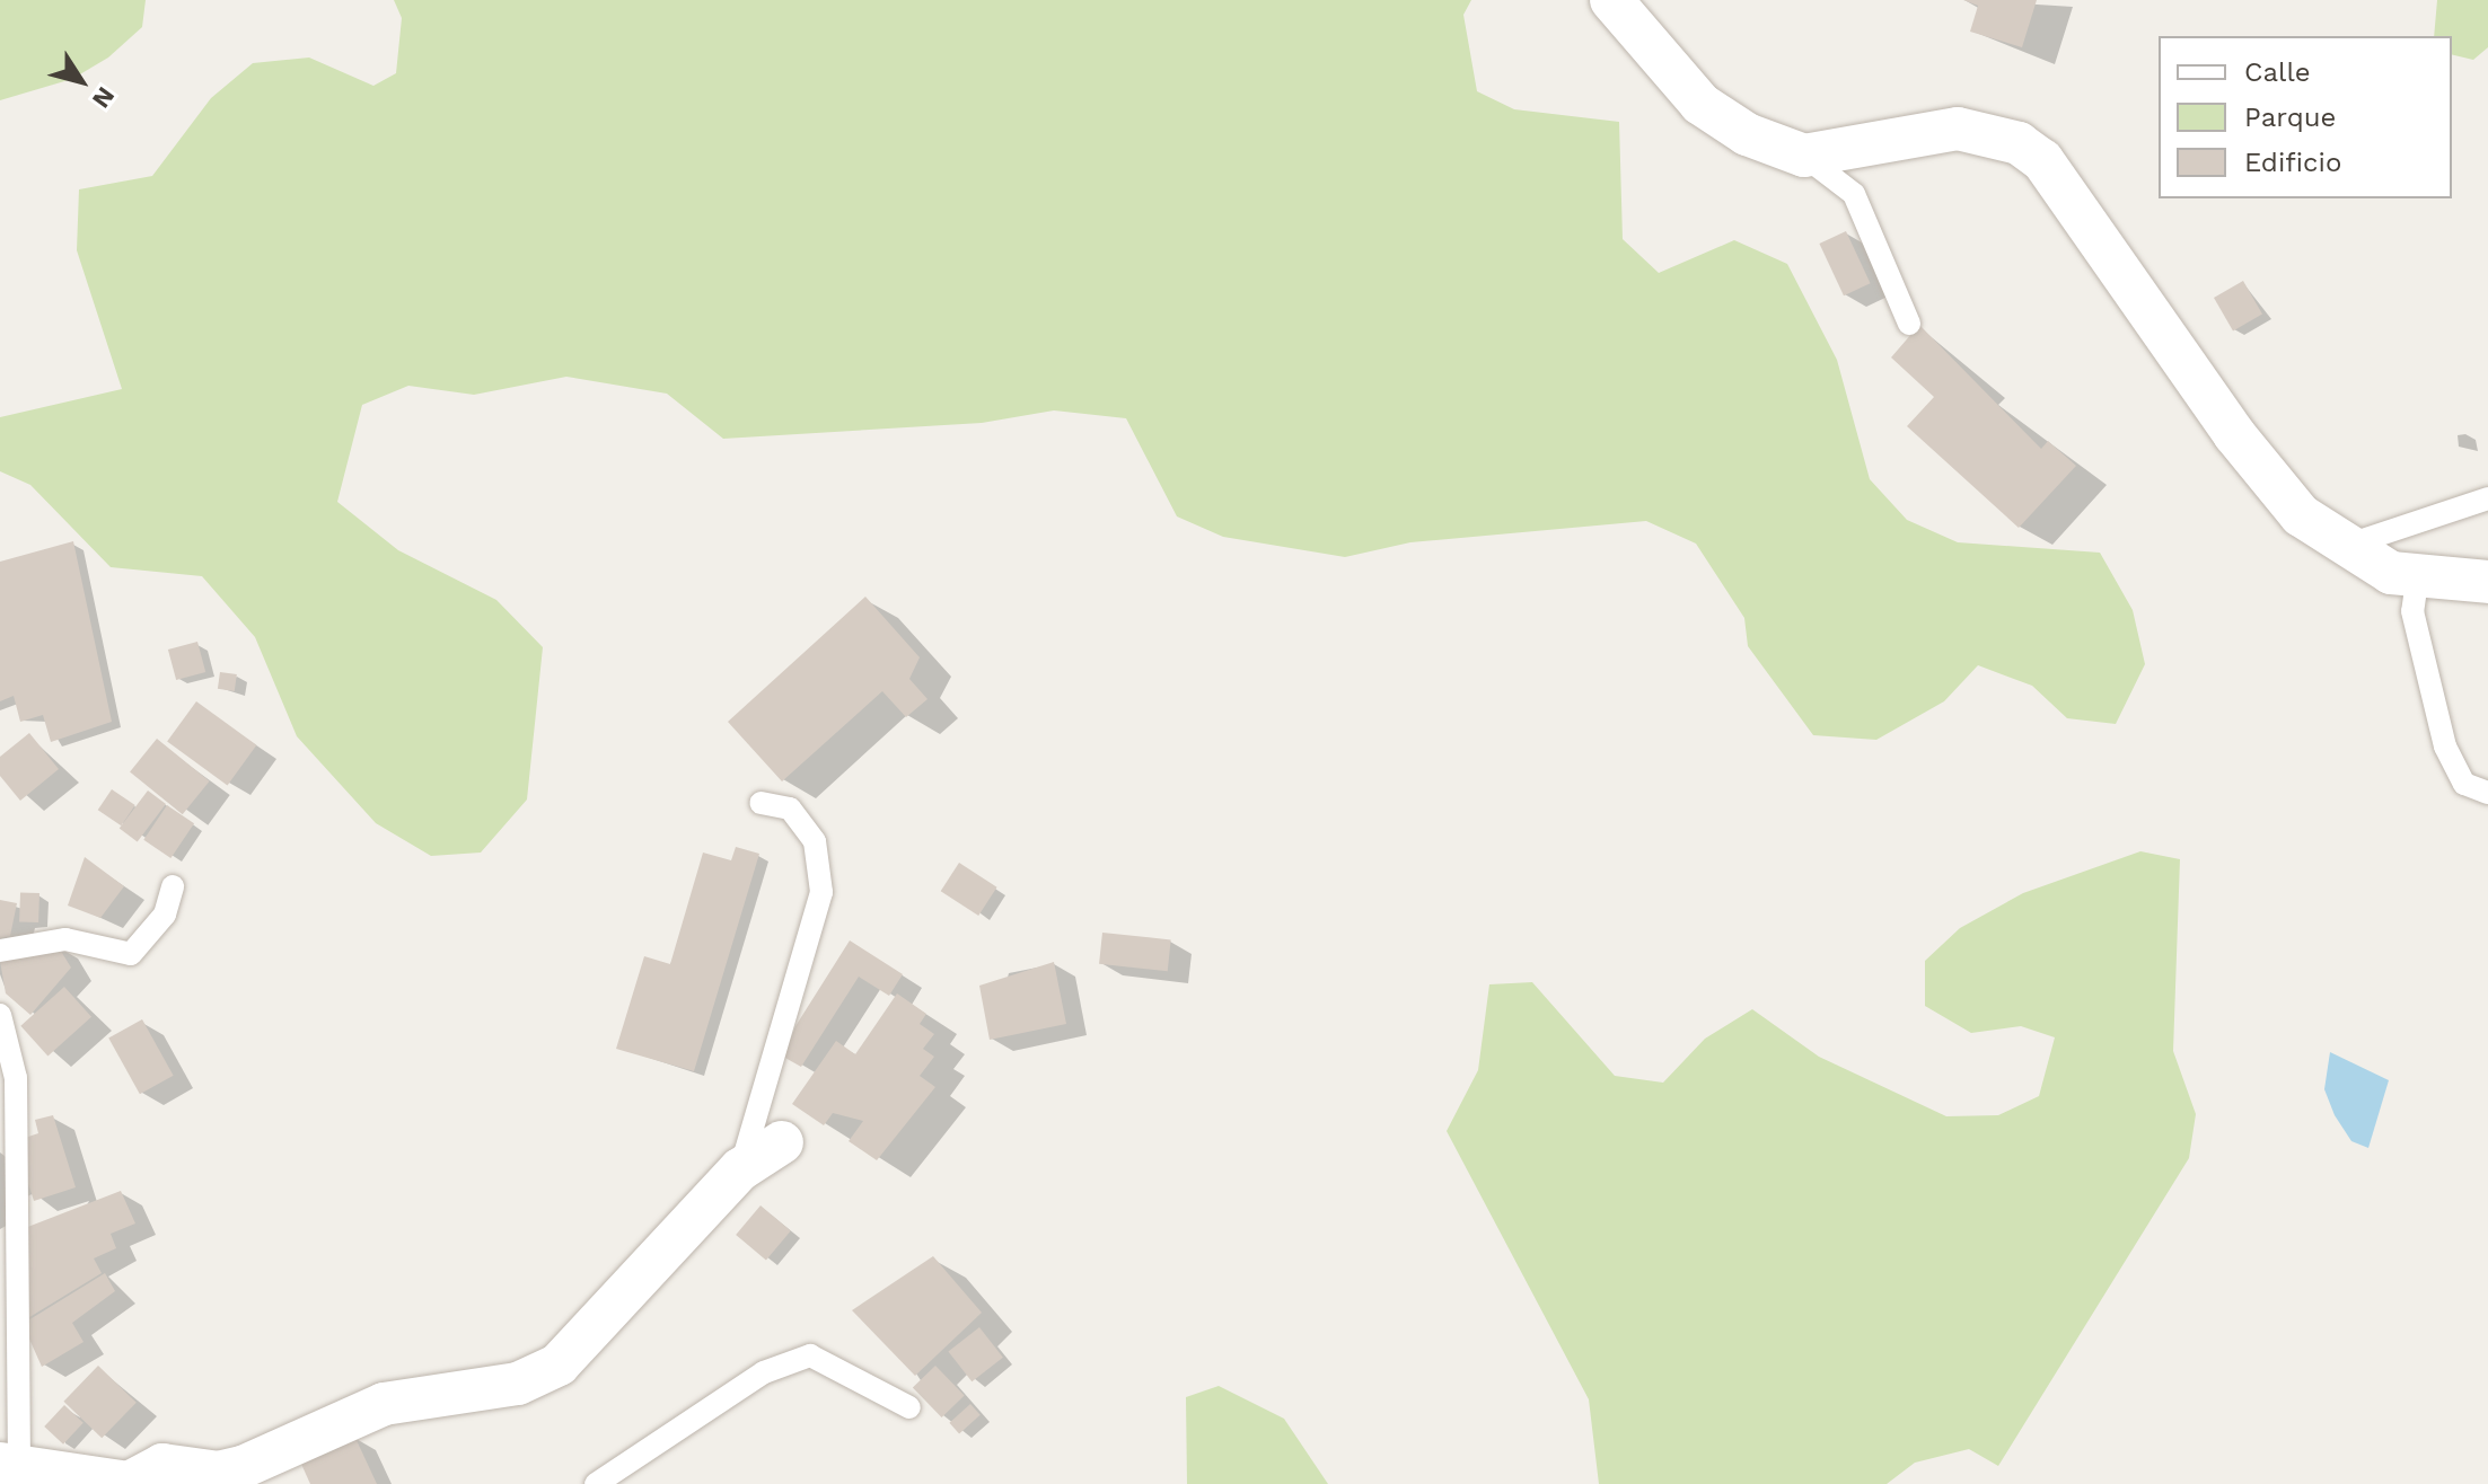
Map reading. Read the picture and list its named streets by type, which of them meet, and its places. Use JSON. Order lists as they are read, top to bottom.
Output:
{
  "legend": ["Calle", "Parque", "Edificio"],
  "north": "bottom right"
}
